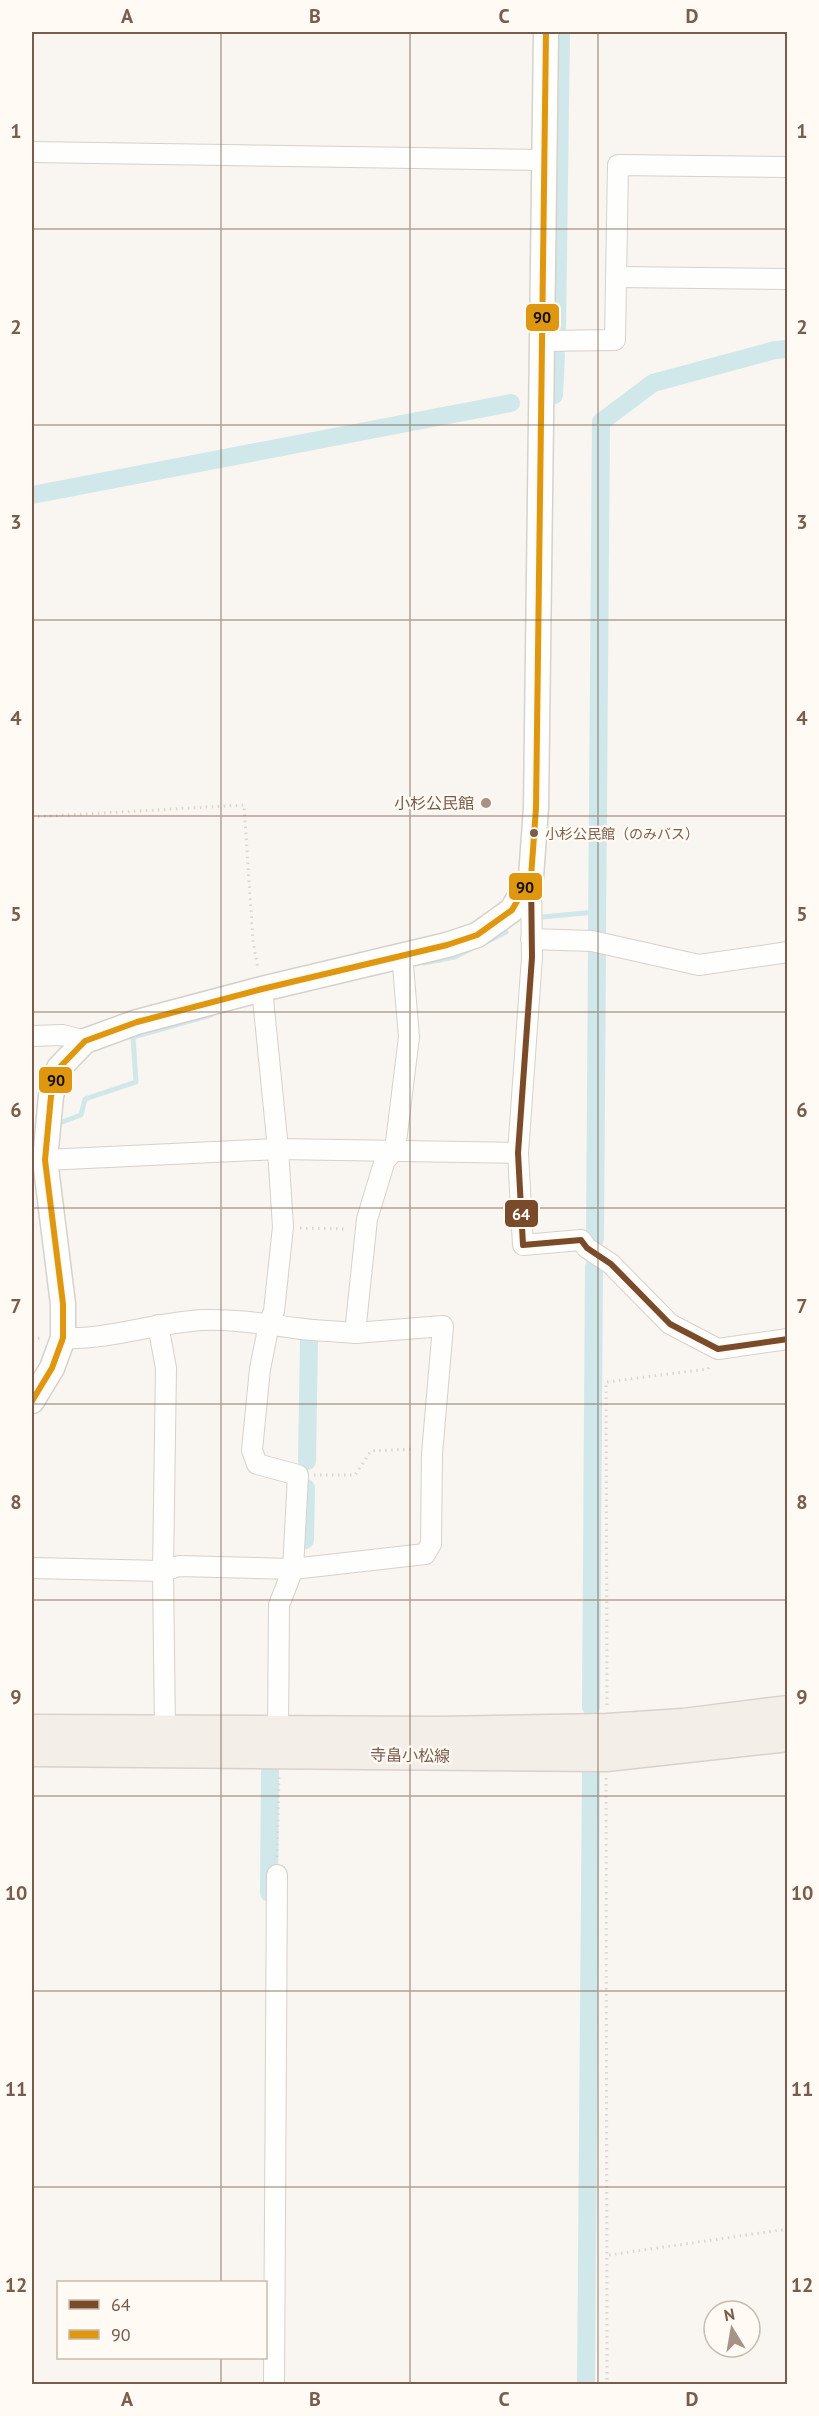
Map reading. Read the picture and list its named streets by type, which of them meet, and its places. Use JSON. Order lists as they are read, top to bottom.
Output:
{
  "streets": {
    "main road": ["寺畠小松線"]
  },
  "places": ["小杉公民館", "小杉公民館（のみバス）"],
  "lines": ["transit line 90", "transit line 64"],
  "legend": ["64", "90"],
  "north": "top",
  "grid": {
    "columns": [
      "A",
      "B",
      "C",
      "D"
    ],
    "rows": [
      "1",
      "2",
      "3",
      "4",
      "5",
      "6",
      "7",
      "8",
      "9",
      "10",
      "11",
      "12"
    ]
  }
}
